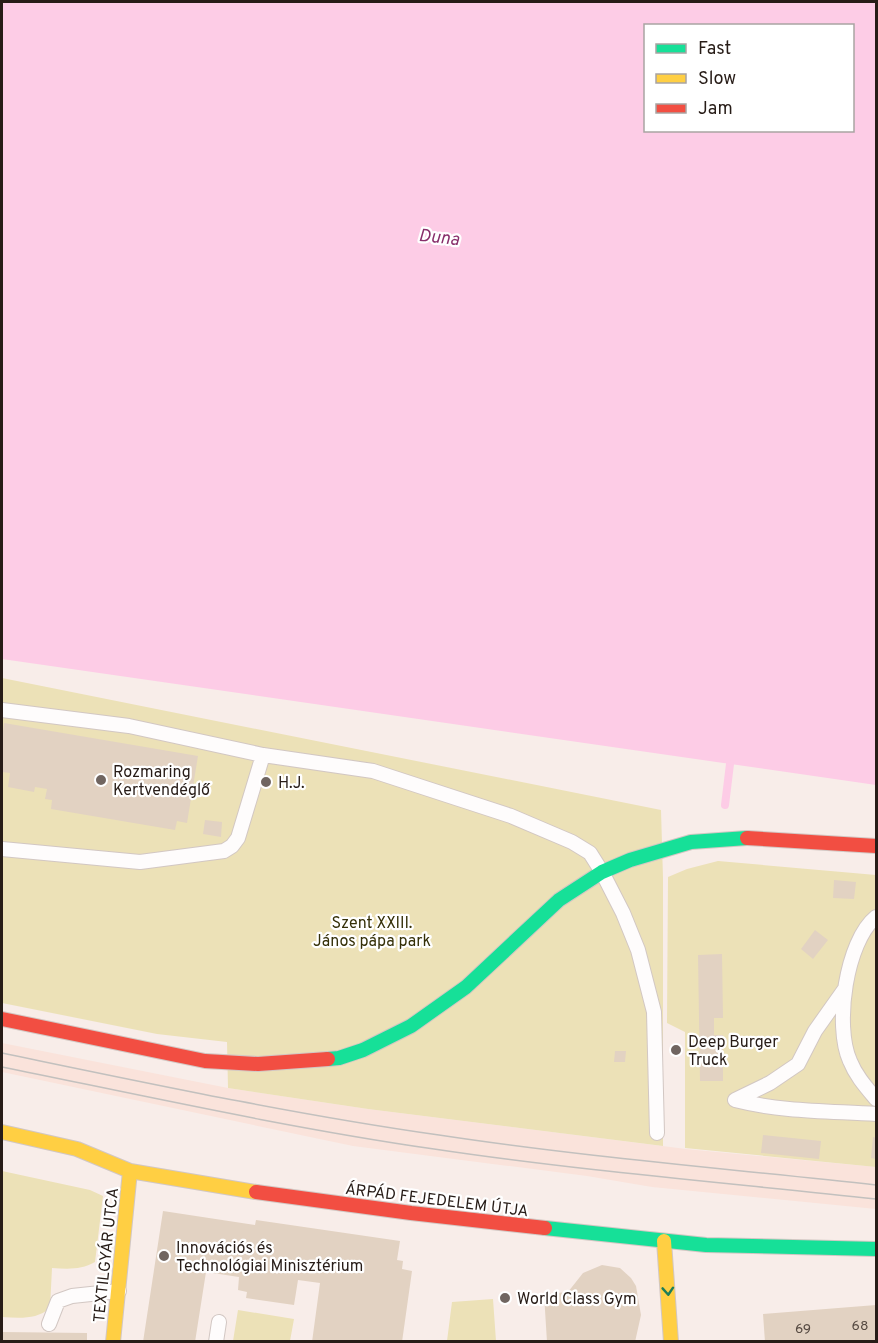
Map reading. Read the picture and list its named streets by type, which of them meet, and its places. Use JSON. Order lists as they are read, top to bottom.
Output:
{
  "streets": {
    "street": ["ÁRPÁD FEJEDELEM ÚTJA", "TEXTILGYÁR UTCA"]
  },
  "crossings": [
    ["ÁRPÁD FEJEDELEM ÚTJA", "TEXTILGYÁR UTCA"]
  ],
  "water": ["Duna"],
  "parks": ["Szent XXIII. János pápa park"],
  "places": [
    "Rozmaring Kertvendéglő",
    "H.J.",
    "Deep Burger Truck",
    "Innovációs és Technológiai Minisztérium",
    "World Class Gym"
  ],
  "house_numbers": ["68", "69"],
  "legend": ["Fast", "Slow", "Jam"]
}
